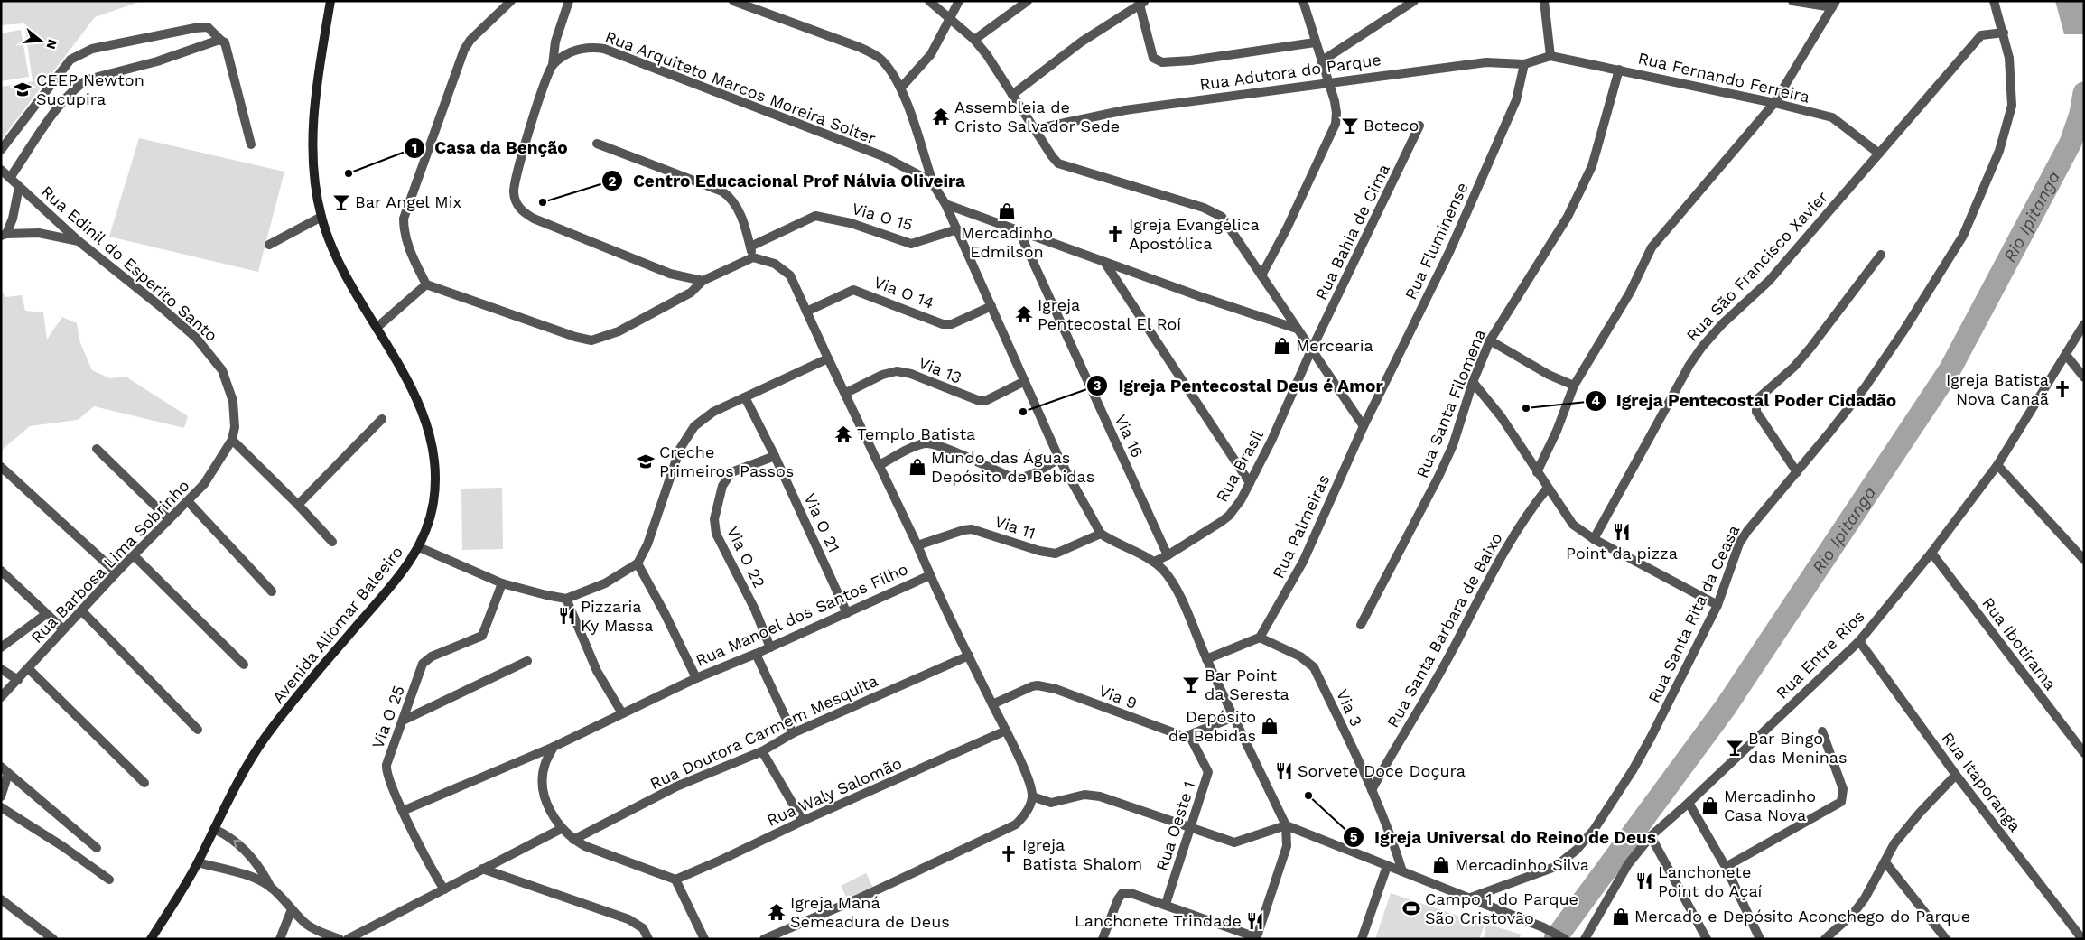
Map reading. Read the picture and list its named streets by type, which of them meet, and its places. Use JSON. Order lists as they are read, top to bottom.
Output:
{
  "streets": {
    "main road": ["Avenida Aliomar Baleeiro"],
    "street": [
      "Rua Adutora do Parque",
      "Rua Fernando Ferreira",
      "Rua Arquiteto Marcos Moreira Solter",
      "Via O 15",
      "Rua Bahia de Cima",
      "Rua Fluminense",
      "Rua Edinil do Esperito Santo",
      "Rua São Francisco Xavier",
      "Via O 14",
      "Via 13",
      "Rua Santa Filomena",
      "Via 16",
      "Rua Brasil",
      "Via O 21",
      "Rua Palmeiras",
      "Via 11",
      "Via O 22",
      "Rua Barbosa Lima Sobrinho",
      "Rua Santa Rita da Ceasa",
      "Rua Manoel dos Santos Filho",
      "Rua Santa Barbara de Baixo",
      "Rua Ibotirama",
      "Rua Entre Rios",
      "Via 9",
      "Via 3",
      "Via O 25",
      "Rua Doutora Carmem Mesquita",
      "Rua Itaporanga",
      "Rua Waly Salomão",
      "Rua Oeste 1"
    ]
  },
  "crossings": [
    ["Rua Adutora do Parque", "Rua Fernando Ferreira"],
    ["Rua Adutora do Parque", "Rua Fluminense"],
    ["Rua Fernando Ferreira", "Rua São Francisco Xavier"],
    ["Rua Fernando Ferreira", "Rua Santa Filomena"],
    ["Rua Arquiteto Marcos Moreira Solter", "Via O 15"],
    ["Rua Arquiteto Marcos Moreira Solter", "Via O 14"],
    ["Rua Arquiteto Marcos Moreira Solter", "Via 13"],
    ["Rua Arquiteto Marcos Moreira Solter", "Rua Brasil"],
    ["Rua Arquiteto Marcos Moreira Solter", "Via 11"],
    ["Rua Bahia de Cima", "Rua Brasil"],
    ["Rua Fluminense", "Rua Palmeiras"],
    ["Rua Edinil do Esperito Santo", "Rua Barbosa Lima Sobrinho"],
    ["Rua São Francisco Xavier", "Rua Santa Rita da Ceasa"],
    ["Via 16", "Rua Brasil"],
    ["Via O 21", "Via O 22"],
    ["Via O 21", "Rua Manoel dos Santos Filho"],
    ["Rua Palmeiras", "Via 3"],
    ["Via O 22", "Rua Manoel dos Santos Filho"],
    ["Rua Manoel dos Santos Filho", "Via 9"],
    ["Rua Manoel dos Santos Filho", "Via O 25"],
    ["Rua Manoel dos Santos Filho", "Rua Doutora Carmem Mesquita"],
    ["Rua Manoel dos Santos Filho", "Rua Waly Salomão"],
    ["Rua Santa Barbara de Baixo", "Via 3"],
    ["Rua Ibotirama", "Rua Entre Rios"],
    ["Rua Entre Rios", "Rua Itaporanga"],
    ["Via 9", "Rua Oeste 1"]
  ],
  "water": ["Rio Ipitanga"],
  "places": {
    "school or university": ["CEEP Newton Sucupira", "Creche Primeiros Passos"],
    "temple": [
      "Assembleia de Cristo Salvador Sede",
      "Igreja Pentecostal El Roí",
      "Templo Batista",
      "Igreja Maná Semeadura de Deus"
    ],
    "bar": [
      "Boteco",
      "Bar Angel Mix",
      "Bar Point da Seresta",
      "Bar Bingo das Meninas"
    ],
    "other": [
      "Casa da Benção",
      "Centro Educacional Prof Nálvia Oliveira",
      "Igreja Pentecostal Poder Cidadão",
      "Igreja Pentecostal Deus é Amor",
      "Igreja Universal do Reino de Deus"
    ],
    "shop": [
      "Mercadinho Edmilson",
      "Mercearia",
      "Mundo das Águas Depósito de Bebidas",
      "Depósito de Bebidas",
      "Mercadinho Casa Nova",
      "Mercadinho Silva",
      "Mercado e Depósito Aconchego do Parque"
    ],
    "church": ["Igreja Evangélica Apostólica", "Igreja Batista Nova Canaã", "Igreja Batista Shalom"],
    "restaurant": [
      "Point da pizza",
      "Pizzaria Ky Massa",
      "Sorvete Doce Doçura",
      "Lanchonete Point do Açaí",
      "Lanchonete Trindade"
    ],
    "sports": ["Campo 1 do Parque São Cristovão"]
  },
  "north": "right"
}
